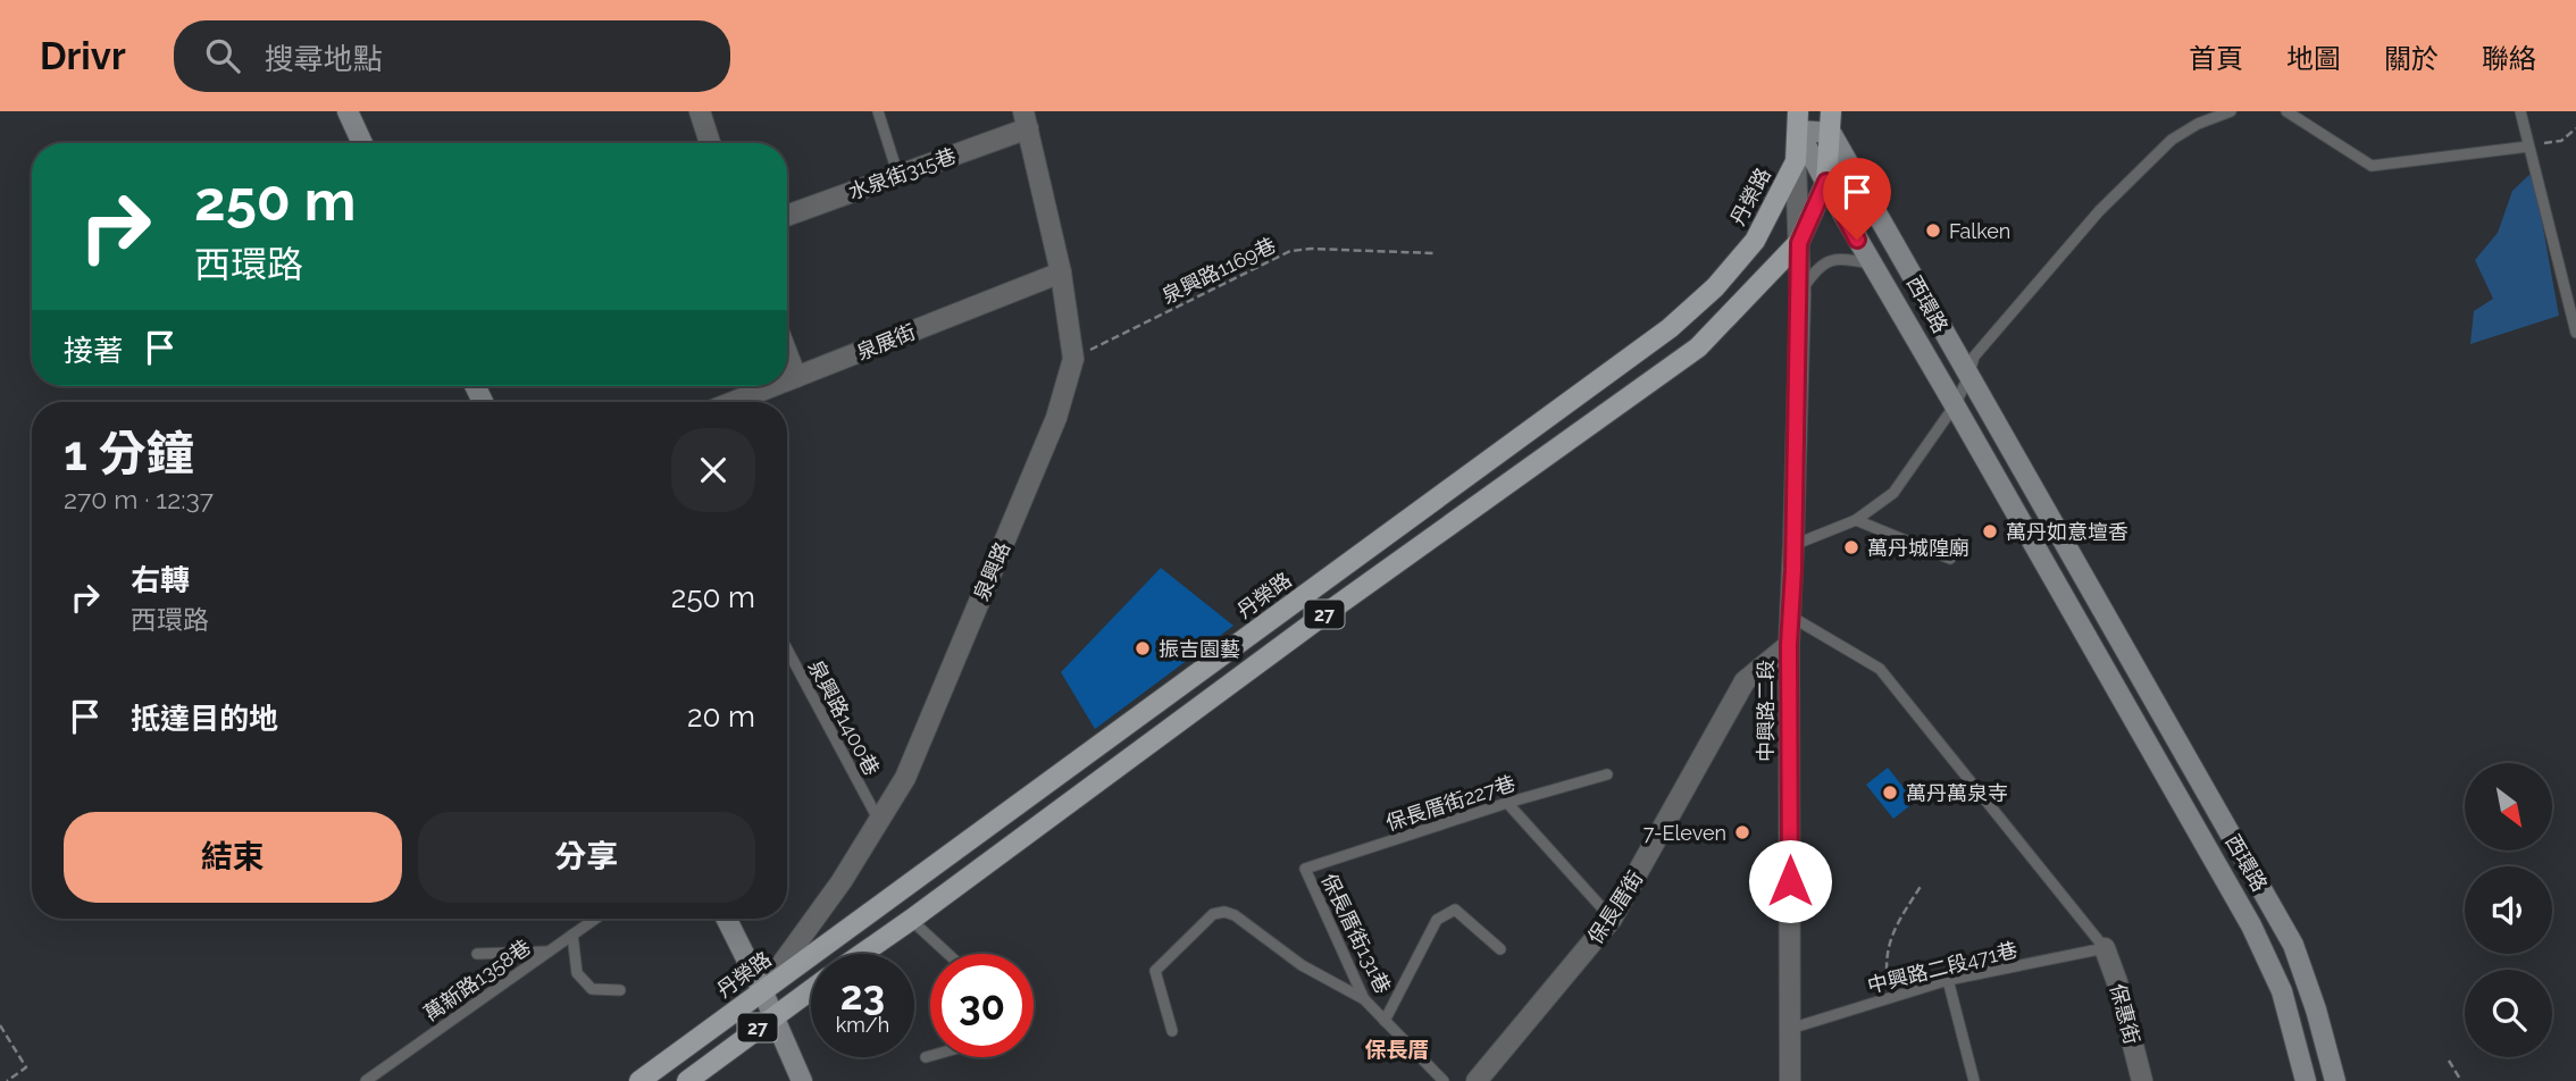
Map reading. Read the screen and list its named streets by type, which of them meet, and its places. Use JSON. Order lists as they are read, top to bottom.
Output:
{
  "streets": {
    "main road": ["丹榮路", "27", "中興路二段"],
    "street": [
      "水泉街315巷",
      "西環路",
      "泉展街",
      "泉興路",
      "保長厝街",
      "保惠街"
    ],
    "lane": [
      "泉興路1400巷",
      "保長厝街227巷",
      "保長厝街131巷",
      "中興路二段471巷",
      "萬新路1358巷"
    ],
    "path": ["泉興路1169巷"]
  },
  "crossings": [
    ["水泉街315巷", "泉興路"],
    ["丹榮路", "泉興路"],
    ["丹榮路", "中興路二段"],
    ["泉興路1169巷", "泉興路"],
    ["西環路", "中興路二段"],
    ["泉展街", "泉興路"],
    ["泉興路", "泉興路1400巷"],
    ["27", "中興路二段"],
    ["中興路二段", "保長厝街"],
    ["中興路二段", "中興路二段471巷"],
    ["保長厝街227巷", "保長厝街131巷"],
    ["中興路二段471巷", "保惠街"]
  ],
  "districts": ["保長厝"],
  "places": [
    "Falken",
    "萬丹如意壇香",
    "萬丹城隍廟",
    "振吉園藝",
    "萬丹萬泉寺",
    "7-Eleven"
  ],
  "north": "bottom right",
  "page": {
    "header": "Drivr",
    "search": "搜尋地點",
    "nav": [
      "首頁",
      "地圖",
      "關於",
      "聯絡"
    ],
    "turn": ["250 m", "西環路"],
    "then": "接著",
    "heading": ["1 分鐘", "270 m · 12:37"],
    "list": [
      {
        "name": "右轉",
        "note": "西環路",
        "value": "250 m"
      },
      {
        "name": "抵達目的地",
        "value": "20 m"
      }
    ],
    "buttons": ["結束", "分享"],
    "speed": "23 km/h",
    "limit": "30"
  }
}
